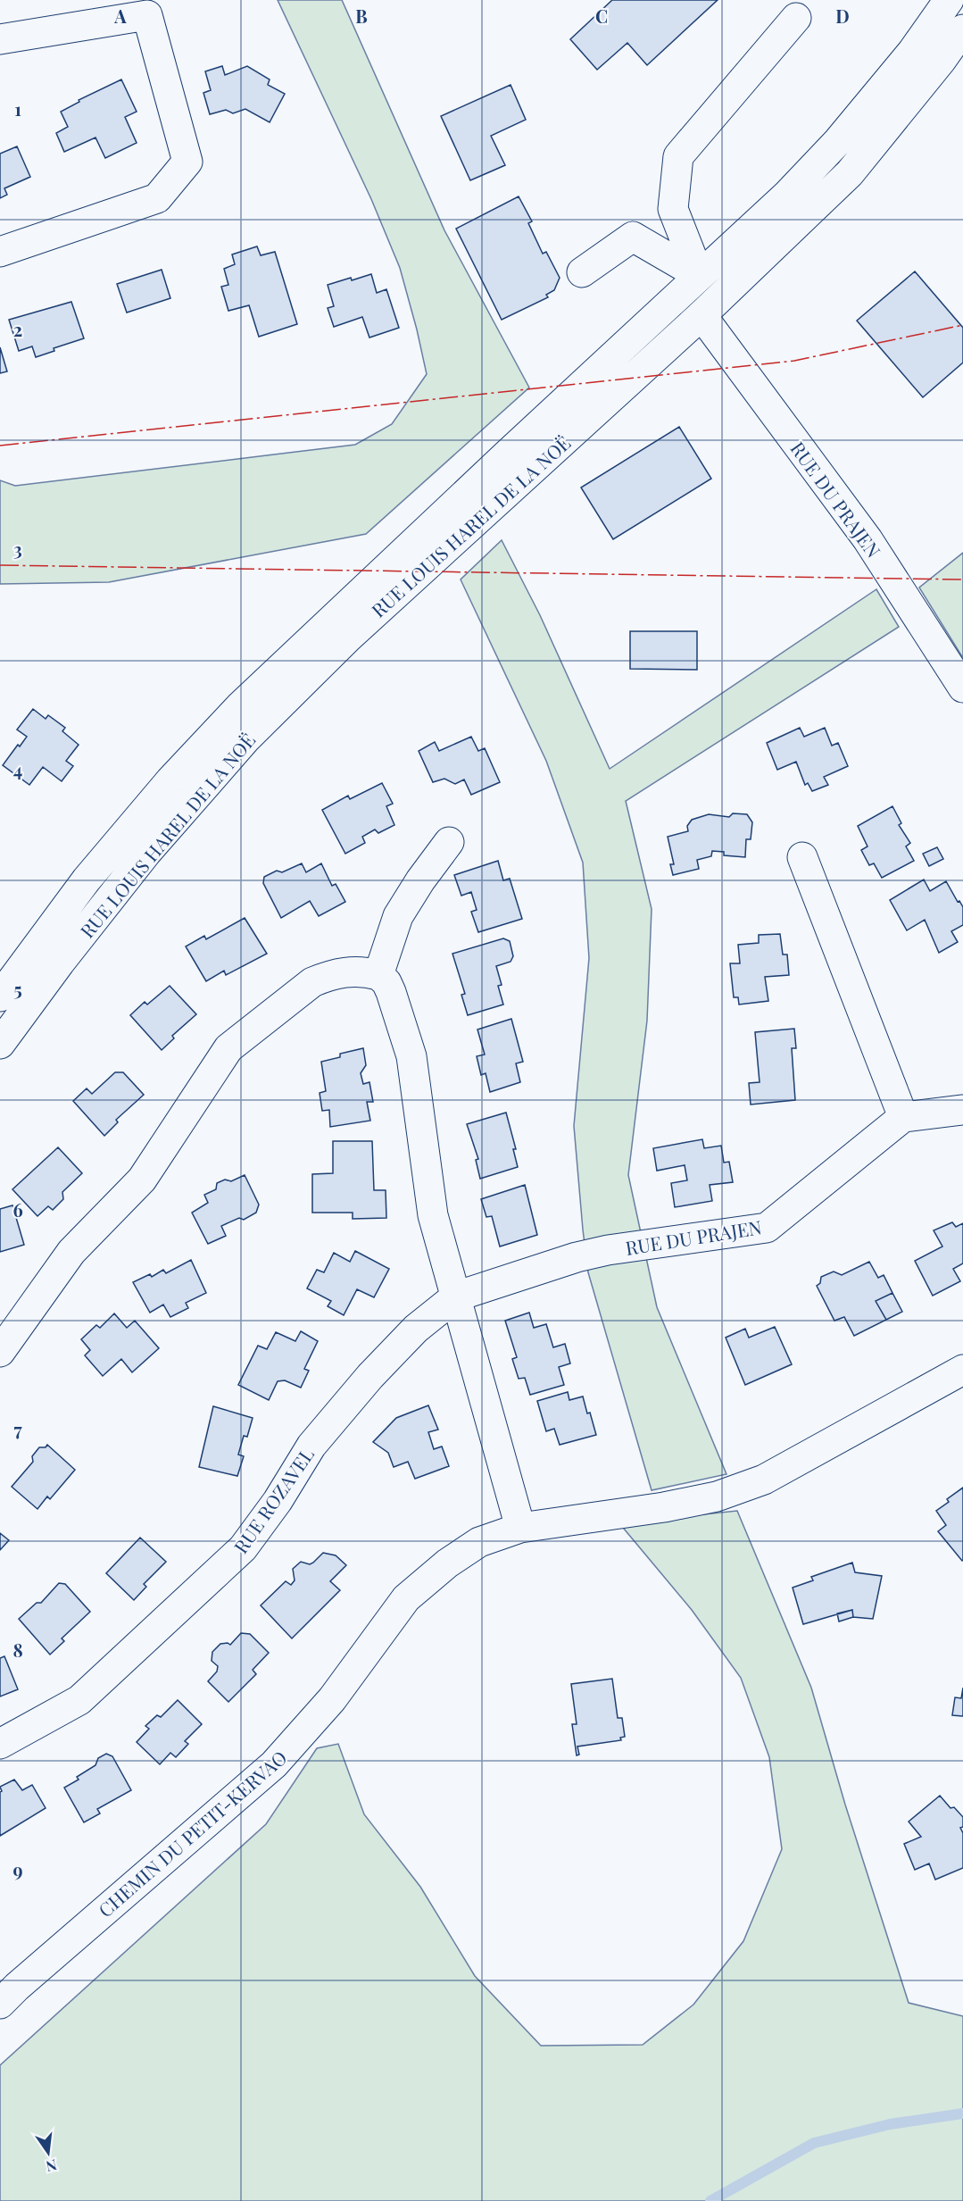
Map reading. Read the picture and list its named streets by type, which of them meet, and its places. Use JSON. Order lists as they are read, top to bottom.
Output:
{
  "streets": {
    "street": [
      "RUE DU PRAJEN",
      "RUE LOUIS HAREL DE LA NOË",
      "RUE ROZAVEL",
      "CHEMIN DU PETIT-KERVAO"
    ]
  },
  "crossings": [
    ["RUE DU PRAJEN", "RUE LOUIS HAREL DE LA NOË"],
    ["RUE DU PRAJEN", "RUE ROZAVEL"]
  ],
  "north": "bottom",
  "grid": {
    "columns": [
      "A",
      "B",
      "C",
      "D"
    ],
    "rows": [
      "1",
      "2",
      "3",
      "4",
      "5",
      "6",
      "7",
      "8",
      "9"
    ]
  }
}
